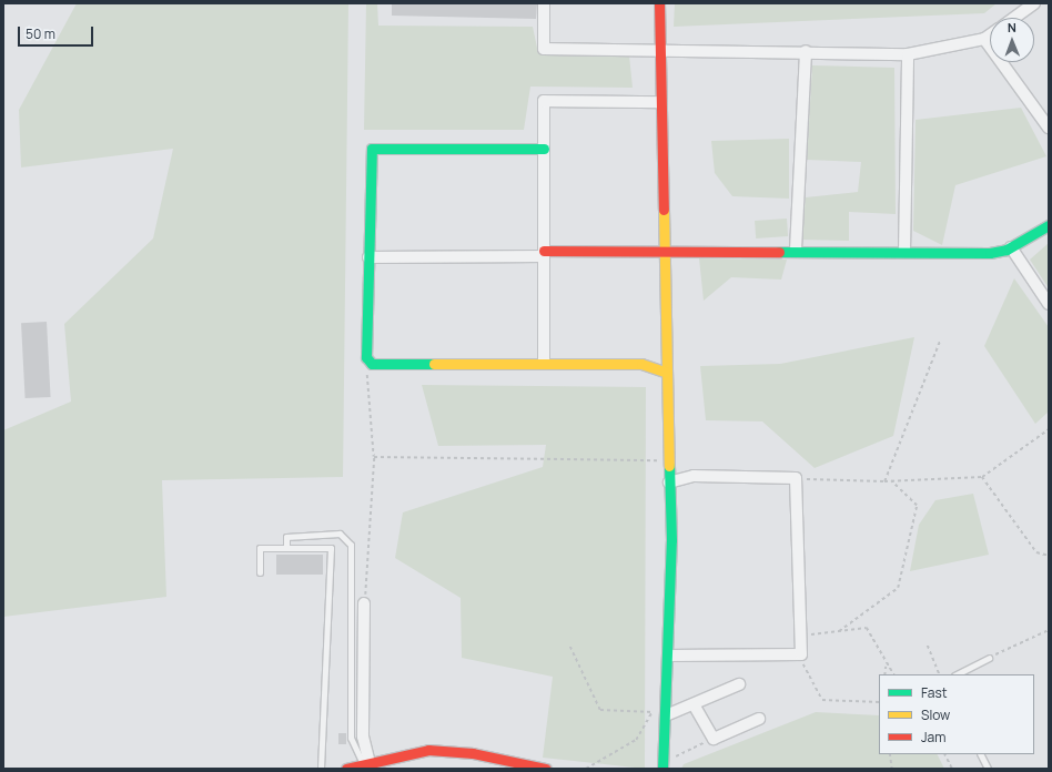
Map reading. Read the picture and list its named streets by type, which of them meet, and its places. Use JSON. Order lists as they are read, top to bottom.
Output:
{
  "legend": ["Fast", "Slow", "Jam"],
  "scale_bar": "50 m",
  "north": "top"
}
